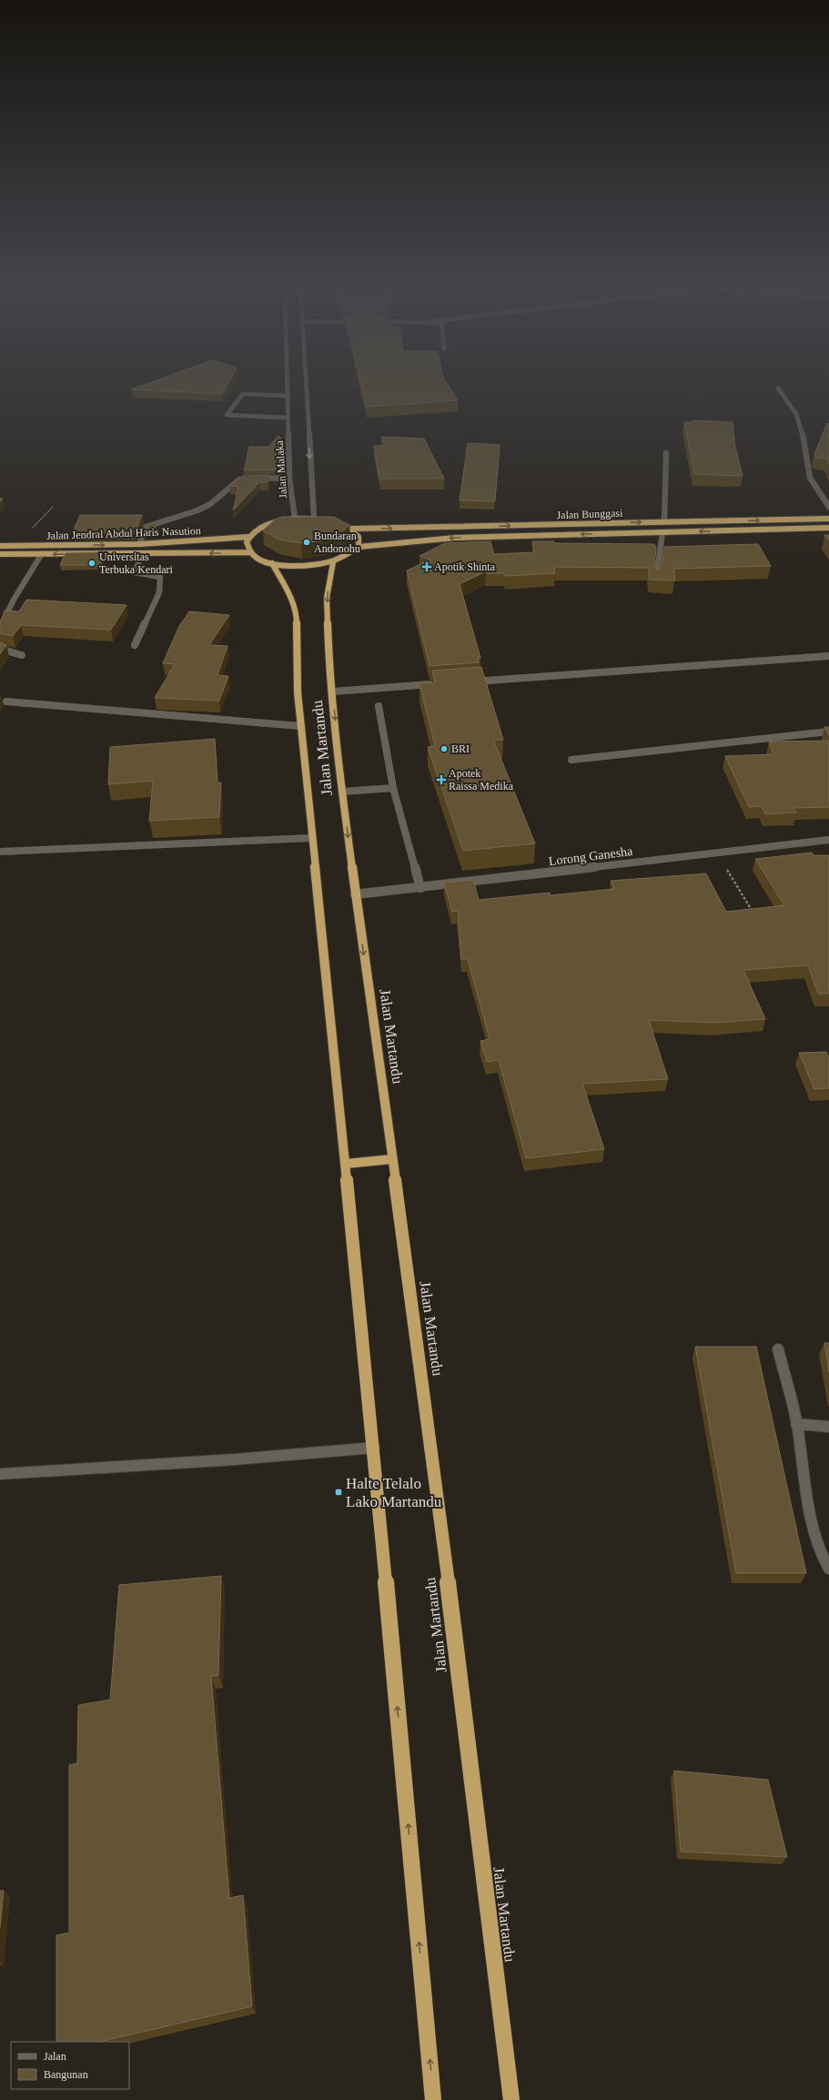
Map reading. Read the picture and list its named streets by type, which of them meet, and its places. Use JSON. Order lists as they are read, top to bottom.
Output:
{
  "streets": {
    "highway": ["Jalan Bunggasi", "Jalan Jendral Abdul Haris Nasution", "Jalan Martandu"],
    "street": ["Jalan Malaka", "Lorong Ganesha"]
  },
  "crossings": [
    ["Jalan Martandu", "Lorong Ganesha"]
  ],
  "places": {
    "other": ["Bundaran Andonohu", "Universitas Terbuka Kendari", "BRI"],
    "health": ["Apotik Shinta", "Apotek Raissa Medika"],
    "transit": ["Halte Telalo Lako Martandu"]
  },
  "legend": ["Jalan", "Bangunan"]
}
